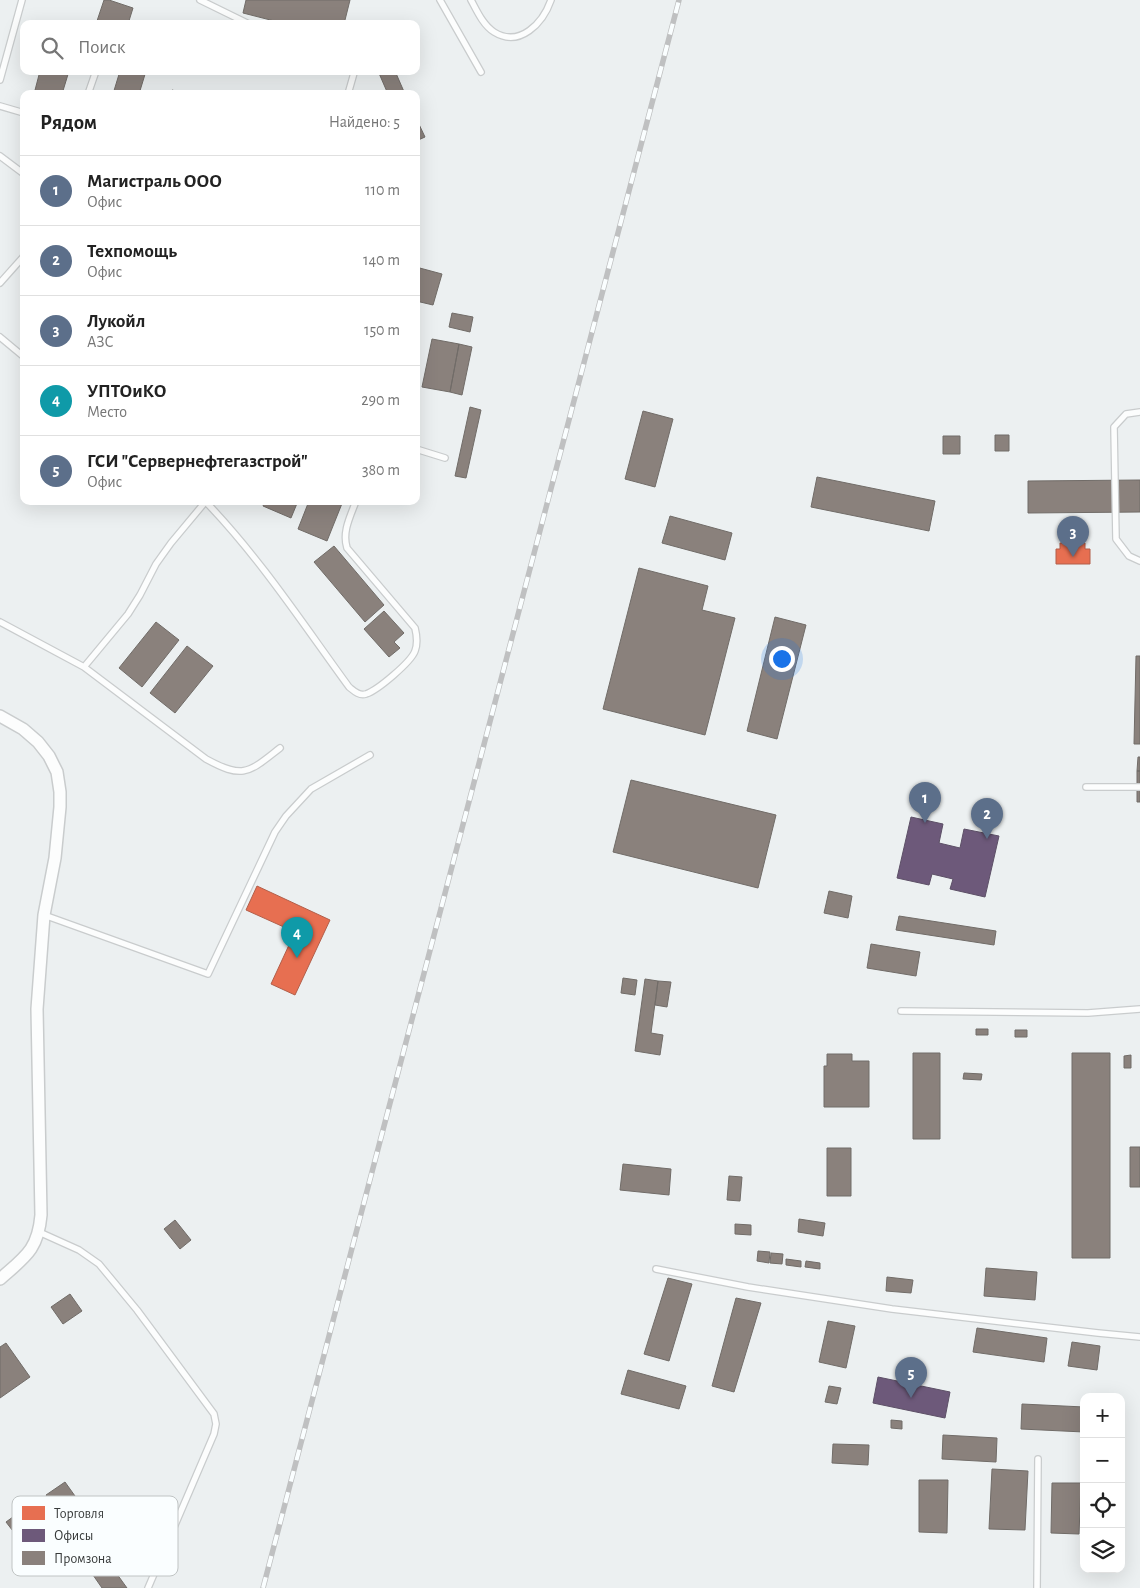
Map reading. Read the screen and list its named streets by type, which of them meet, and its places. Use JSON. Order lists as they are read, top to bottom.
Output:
{
  "legend": ["Торговля", "Офисы", "Промзона"],
  "page": {
    "search": "Поиск",
    "heading": ["Рядом", "Найдено: 5"],
    "list": [
      {
        "mark": "1",
        "name": "Магистраль ООО",
        "note": "Офис",
        "value": "110 m"
      },
      {
        "mark": "2",
        "name": "Техпомощь",
        "note": "Офис",
        "value": "140 m"
      },
      {
        "mark": "3",
        "name": "Лукойл",
        "note": "АЗС",
        "value": "150 m"
      },
      {
        "mark": "4",
        "name": "УПТОиКО",
        "note": "Место",
        "value": "290 m"
      },
      {
        "mark": "5",
        "name": "ГСИ \"Сервернефтегазстрой\"",
        "note": "Офис",
        "value": "380 m"
      }
    ],
    "pins": [
      "3",
      "1",
      "2",
      "4",
      "5"
    ],
    "map_buttons": ["+", "−"]
  }
}
